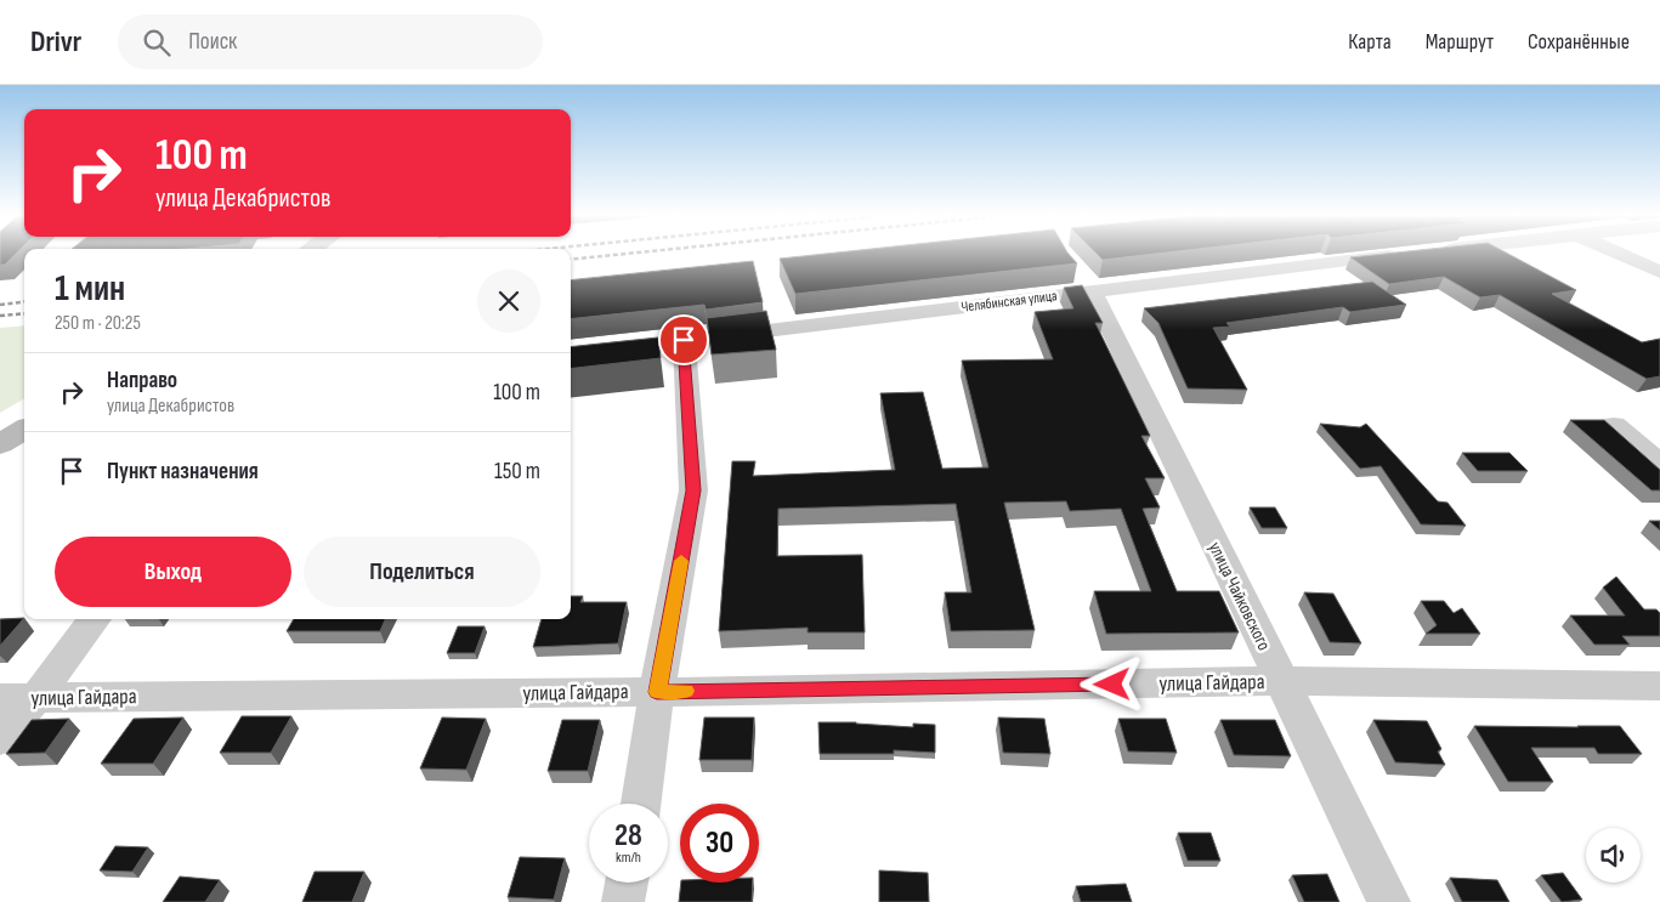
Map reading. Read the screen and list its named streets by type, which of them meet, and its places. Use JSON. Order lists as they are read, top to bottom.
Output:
{
  "streets": {
    "street": ["Челябинская улица", "улица Чайковского", "улица Гайдара"]
  },
  "crossings": [
    ["Челябинская улица", "улица Чайковского"],
    ["Челябинская улица", "улица Гайдара"],
    ["улица Чайковского", "улица Гайдара"]
  ],
  "page": {
    "header": "Drivr",
    "search": "Поиск",
    "nav": ["Карта", "Маршрут", "Сохранённые"],
    "turn": ["100 m", "улица Декабристов"],
    "heading": ["1 мин", "250 m · 20:25"],
    "list": [
      {
        "name": "Направо",
        "note": "улица Декабристов",
        "value": "100 m"
      },
      {
        "name": "Пункт назначения",
        "value": "150 m"
      }
    ],
    "buttons": ["Выход", "Поделиться"],
    "speed": "28 km/h",
    "limit": "30"
  }
}
